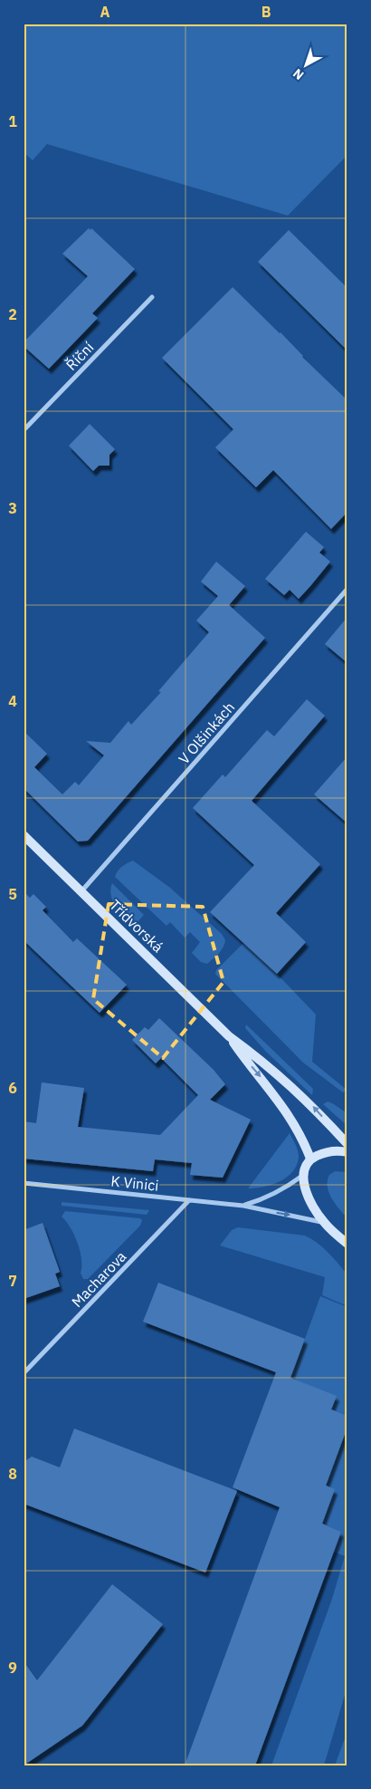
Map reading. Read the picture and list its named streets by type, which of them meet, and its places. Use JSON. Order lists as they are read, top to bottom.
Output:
{
  "streets": {
    "main road": ["Třídvorská"],
    "street": [
      "Říční",
      "V Olšinkách",
      "K Vinici",
      "Macharova"
    ]
  },
  "crossings": [
    ["V Olšinkách", "Třídvorská"],
    ["K Vinici", "Macharova"]
  ],
  "north": "bottom left",
  "grid": {
    "columns": ["A", "B"],
    "rows": [
      "1",
      "2",
      "3",
      "4",
      "5",
      "6",
      "7",
      "8",
      "9"
    ]
  }
}
